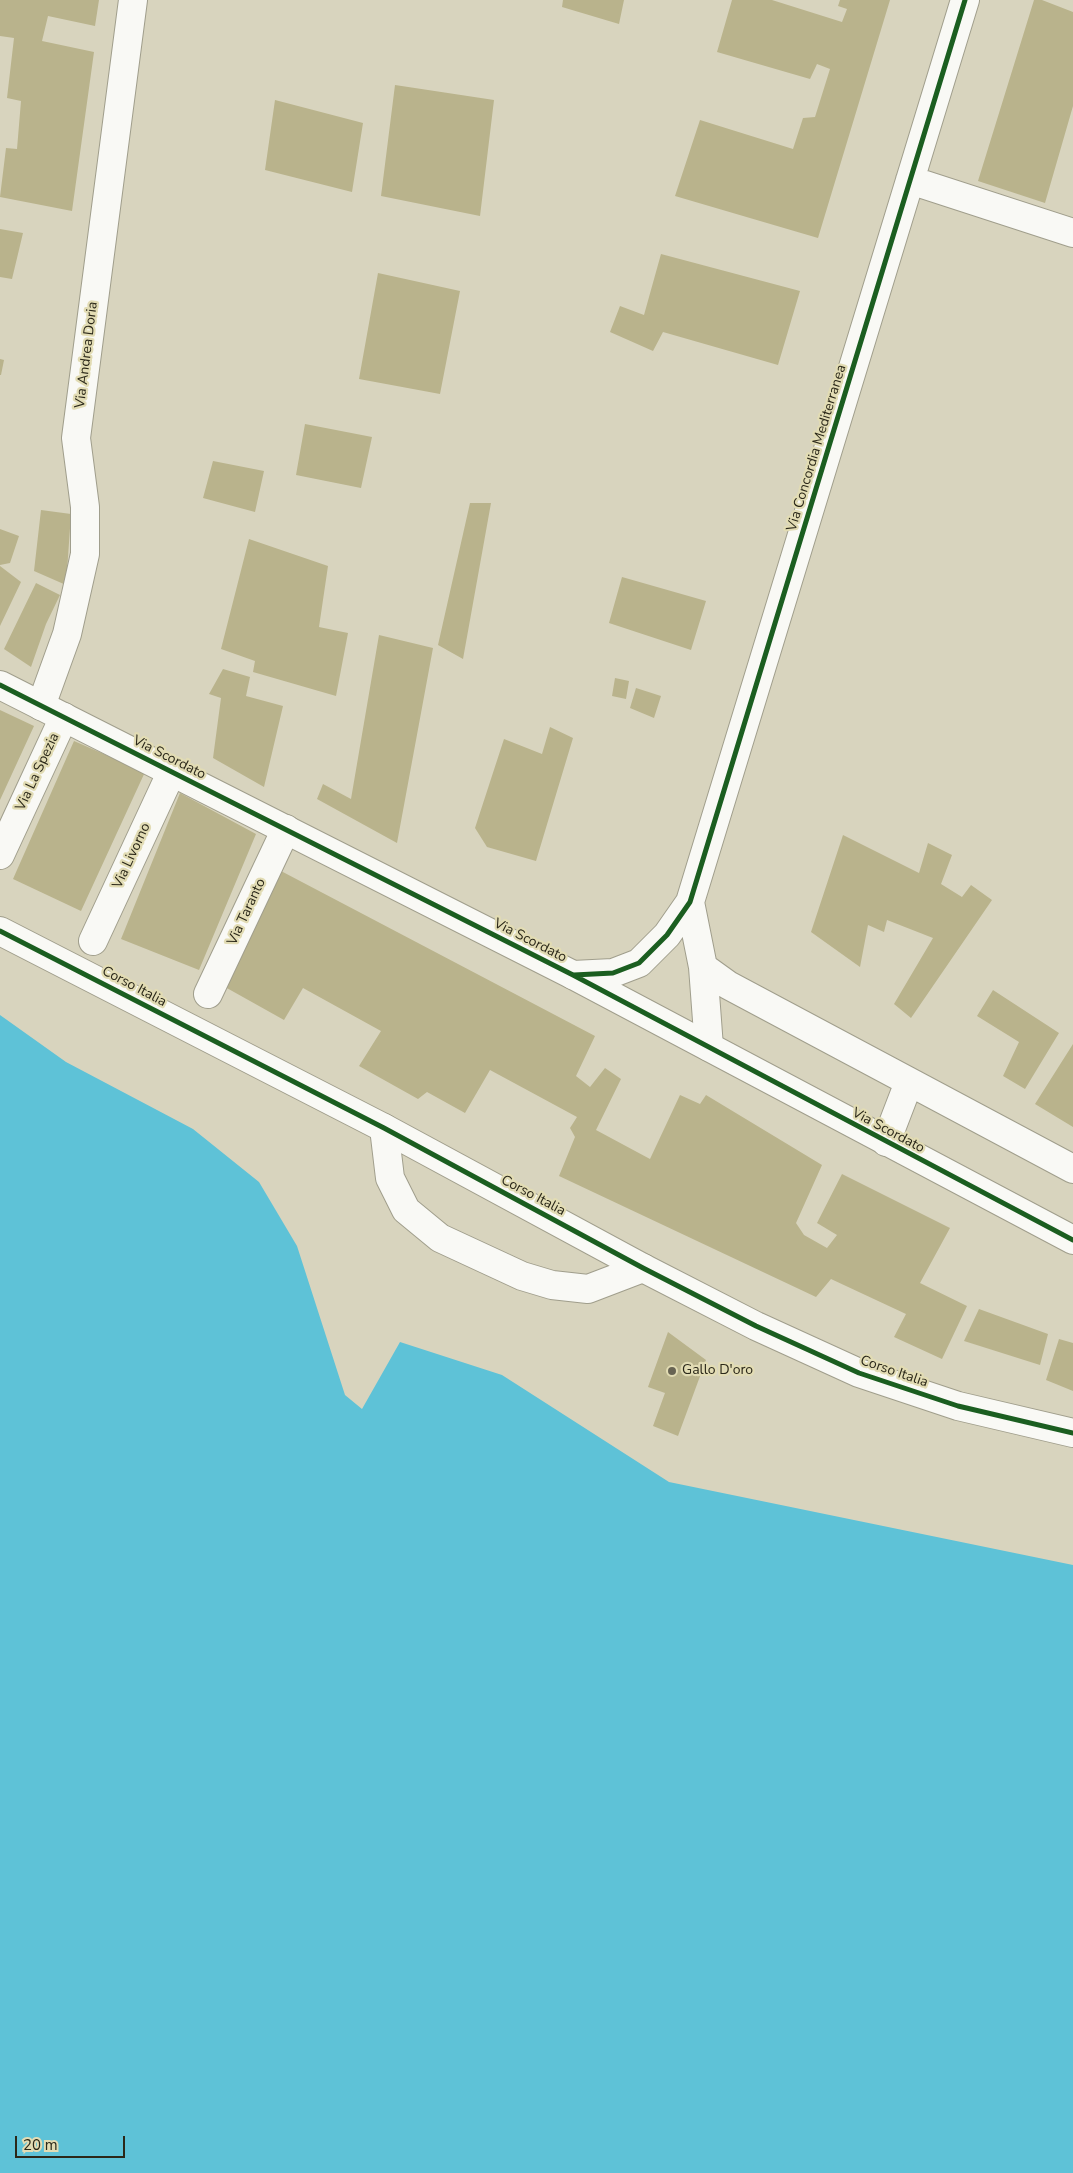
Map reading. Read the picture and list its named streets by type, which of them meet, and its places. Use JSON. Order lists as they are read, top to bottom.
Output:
{
  "streets": {
    "street": [
      "Via Andrea Doria",
      "Via Concordia Mediterranea",
      "Via Scordato",
      "Via La Spezia",
      "Via Livorno",
      "Via Taranto",
      "Corso Italia"
    ]
  },
  "crossings": [
    ["Via Andrea Doria", "Via Scordato"],
    ["Via Andrea Doria", "Via La Spezia"],
    ["Via Scordato", "Via La Spezia"],
    ["Via Scordato", "Via Livorno"],
    ["Via Scordato", "Via Taranto"]
  ],
  "places": ["Gallo D'oro"],
  "scale_bar": "20 m"
}
